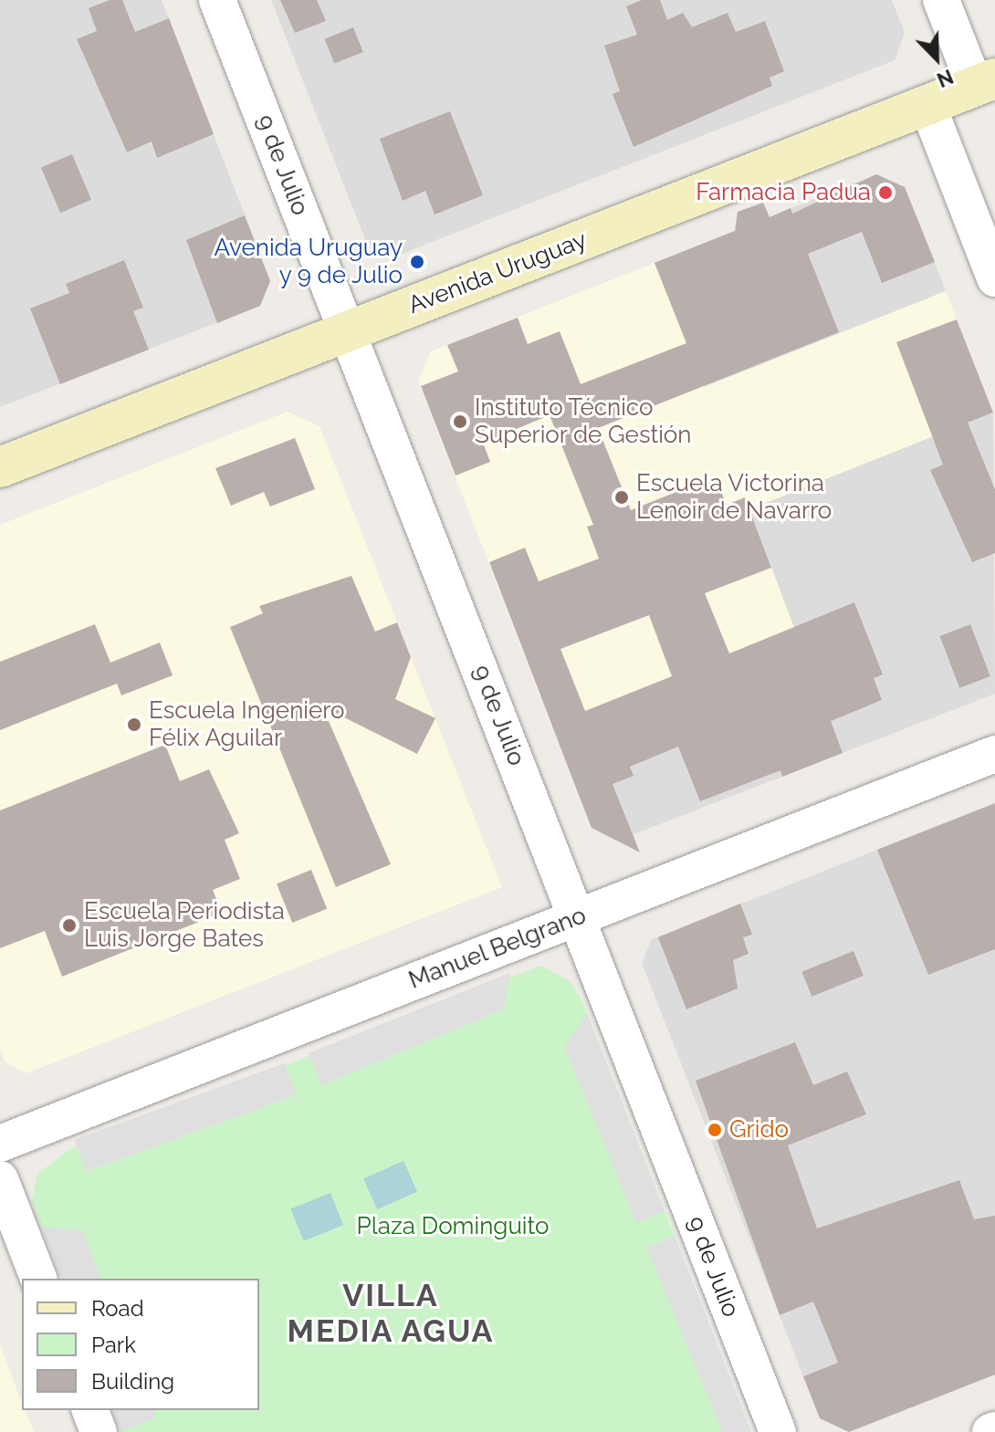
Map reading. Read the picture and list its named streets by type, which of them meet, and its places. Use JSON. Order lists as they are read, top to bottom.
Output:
{
  "streets": {
    "main road": ["Avenida Uruguay"],
    "street": ["9 de Julio", "Manuel Belgrano"]
  },
  "crossings": [
    ["9 de Julio", "Avenida Uruguay"],
    ["9 de Julio", "Manuel Belgrano"]
  ],
  "districts": ["VILLA MEDIA AGUA"],
  "parks": ["Plaza Dominguito"],
  "places": [
    "Farmacia Padua",
    "Avenida Uruguay y 9 de Julio",
    "Instituto Técnico Superior de Gestión",
    "Escuela Victorina Lenoir de Navarro",
    "Escuela Ingeniero Félix Aguilar",
    "Escuela Periodista Luis Jorge Bates",
    "Grido"
  ],
  "legend": ["Road", "Park", "Building"],
  "north": "bottom right"
}
